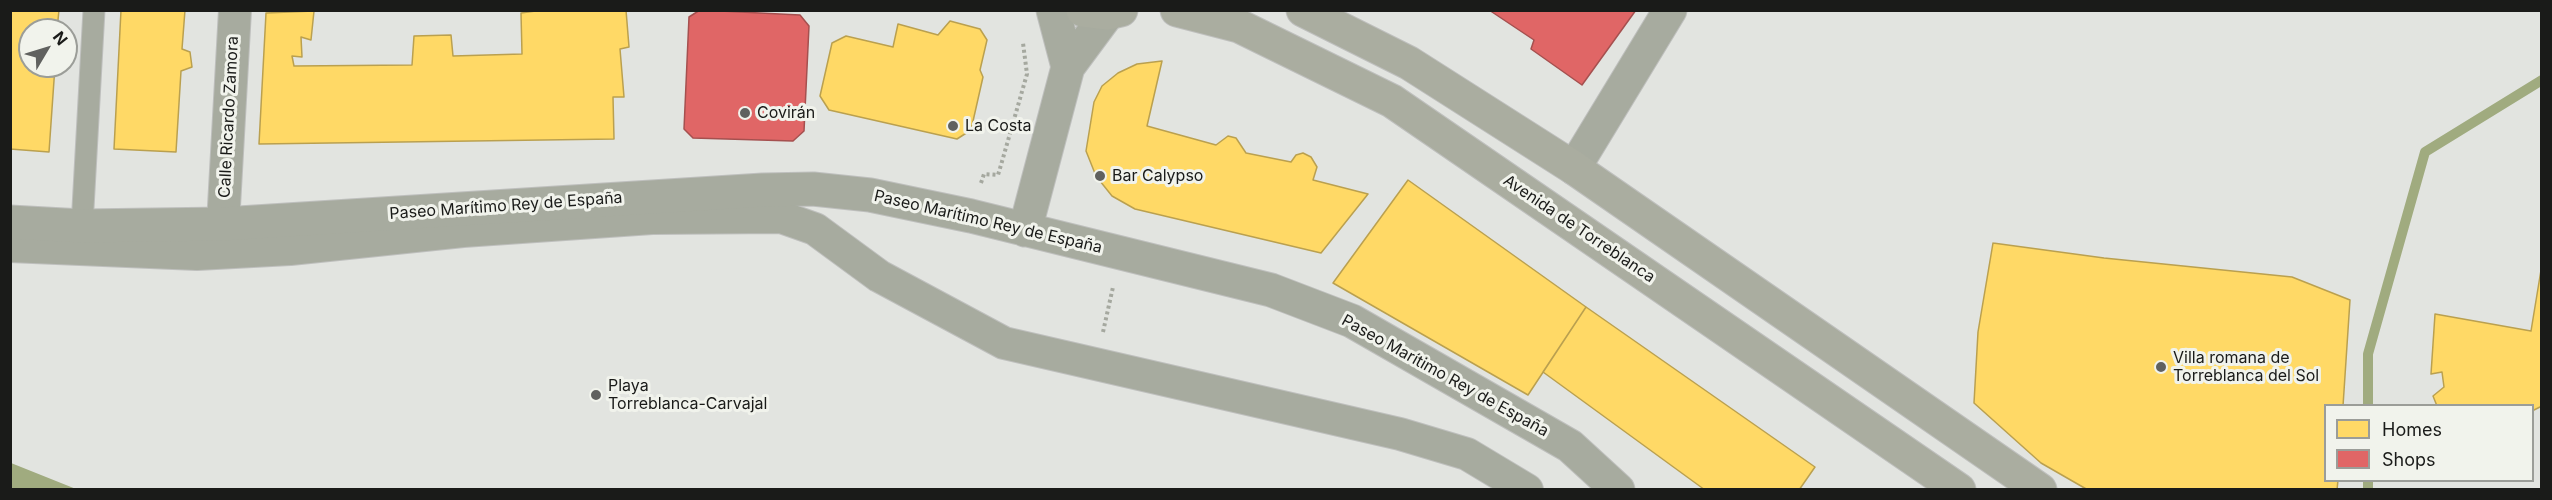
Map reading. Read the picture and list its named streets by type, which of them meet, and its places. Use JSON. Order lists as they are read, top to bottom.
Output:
{
  "streets": {
    "main road": ["Avenida de Torreblanca"],
    "street": ["Calle Ricardo Zamora", "Paseo Marítimo Rey de España"]
  },
  "crossings": [
    ["Calle Ricardo Zamora", "Paseo Marítimo Rey de España"]
  ],
  "places": [
    "Covirán",
    "La Costa",
    "Bar Calypso",
    "Villa romana de Torreblanca del Sol",
    "Playa Torreblanca-Carvajal"
  ],
  "legend": ["Homes", "Shops"],
  "north": "top right"
}
